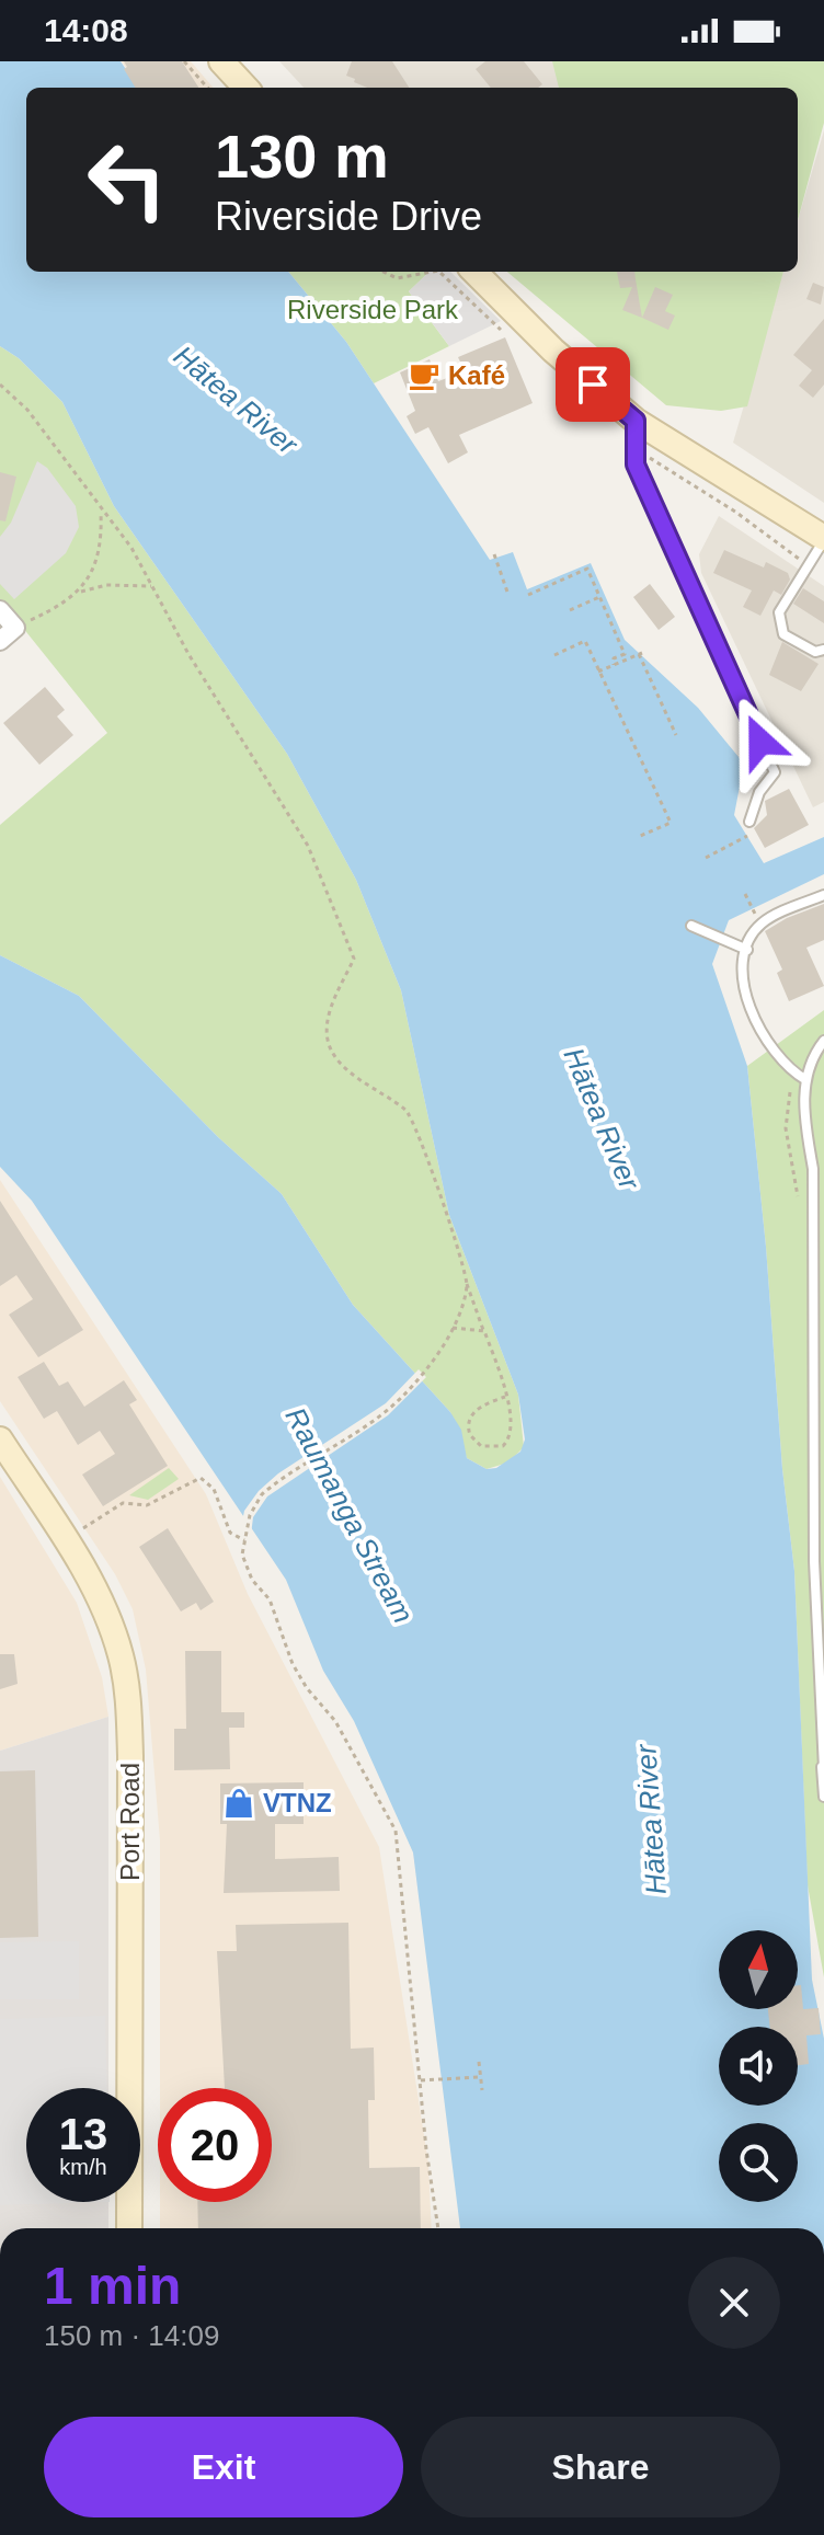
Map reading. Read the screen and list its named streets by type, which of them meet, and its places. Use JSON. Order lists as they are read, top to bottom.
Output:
{
  "streets": {
    "main road": ["Port Road"]
  },
  "water": ["Hātea River", "Raumanga Stream"],
  "parks": ["Riverside Park"],
  "places": {
    "cafe": ["Kafé"],
    "shop": ["VTNZ"]
  },
  "north": "top",
  "page": {
    "status": "14:08",
    "turn": ["130 m", "Riverside Drive"],
    "speed": "13 km/h",
    "limit": "20",
    "heading": ["1 min", "150 m · 14:09"],
    "buttons": ["Exit", "Share"]
  }
}
